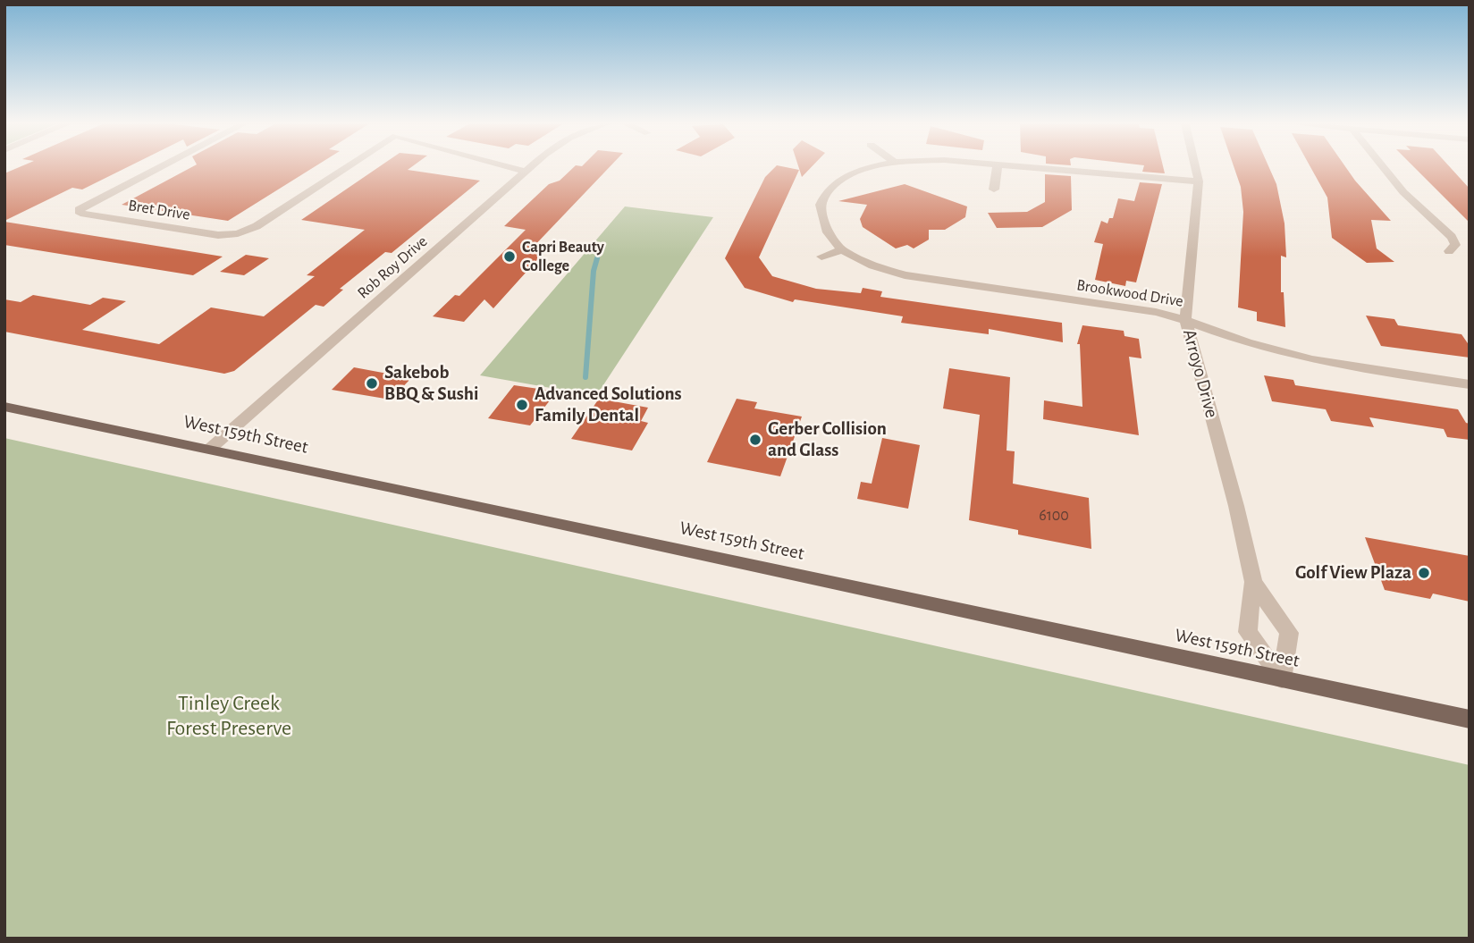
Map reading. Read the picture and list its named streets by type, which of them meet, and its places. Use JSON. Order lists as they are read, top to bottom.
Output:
{
  "streets": {
    "main road": ["West 159th Street"],
    "street": [
      "Bret Drive",
      "Rob Roy Drive",
      "Brookwood Drive",
      "Arroyo Drive"
    ]
  },
  "crossings": [
    ["Bret Drive", "Rob Roy Drive"],
    ["Rob Roy Drive", "West 159th Street"],
    ["Brookwood Drive", "Arroyo Drive"],
    ["Arroyo Drive", "West 159th Street"]
  ],
  "parks": ["Tinley Creek Forest Preserve"],
  "places": [
    "Capri Beauty College",
    "Sakebob BBQ & Sushi",
    "Advanced Solutions Family Dental",
    "Gerber Collision and Glass",
    "Golf View Plaza"
  ],
  "house_numbers": ["6100"]
}
